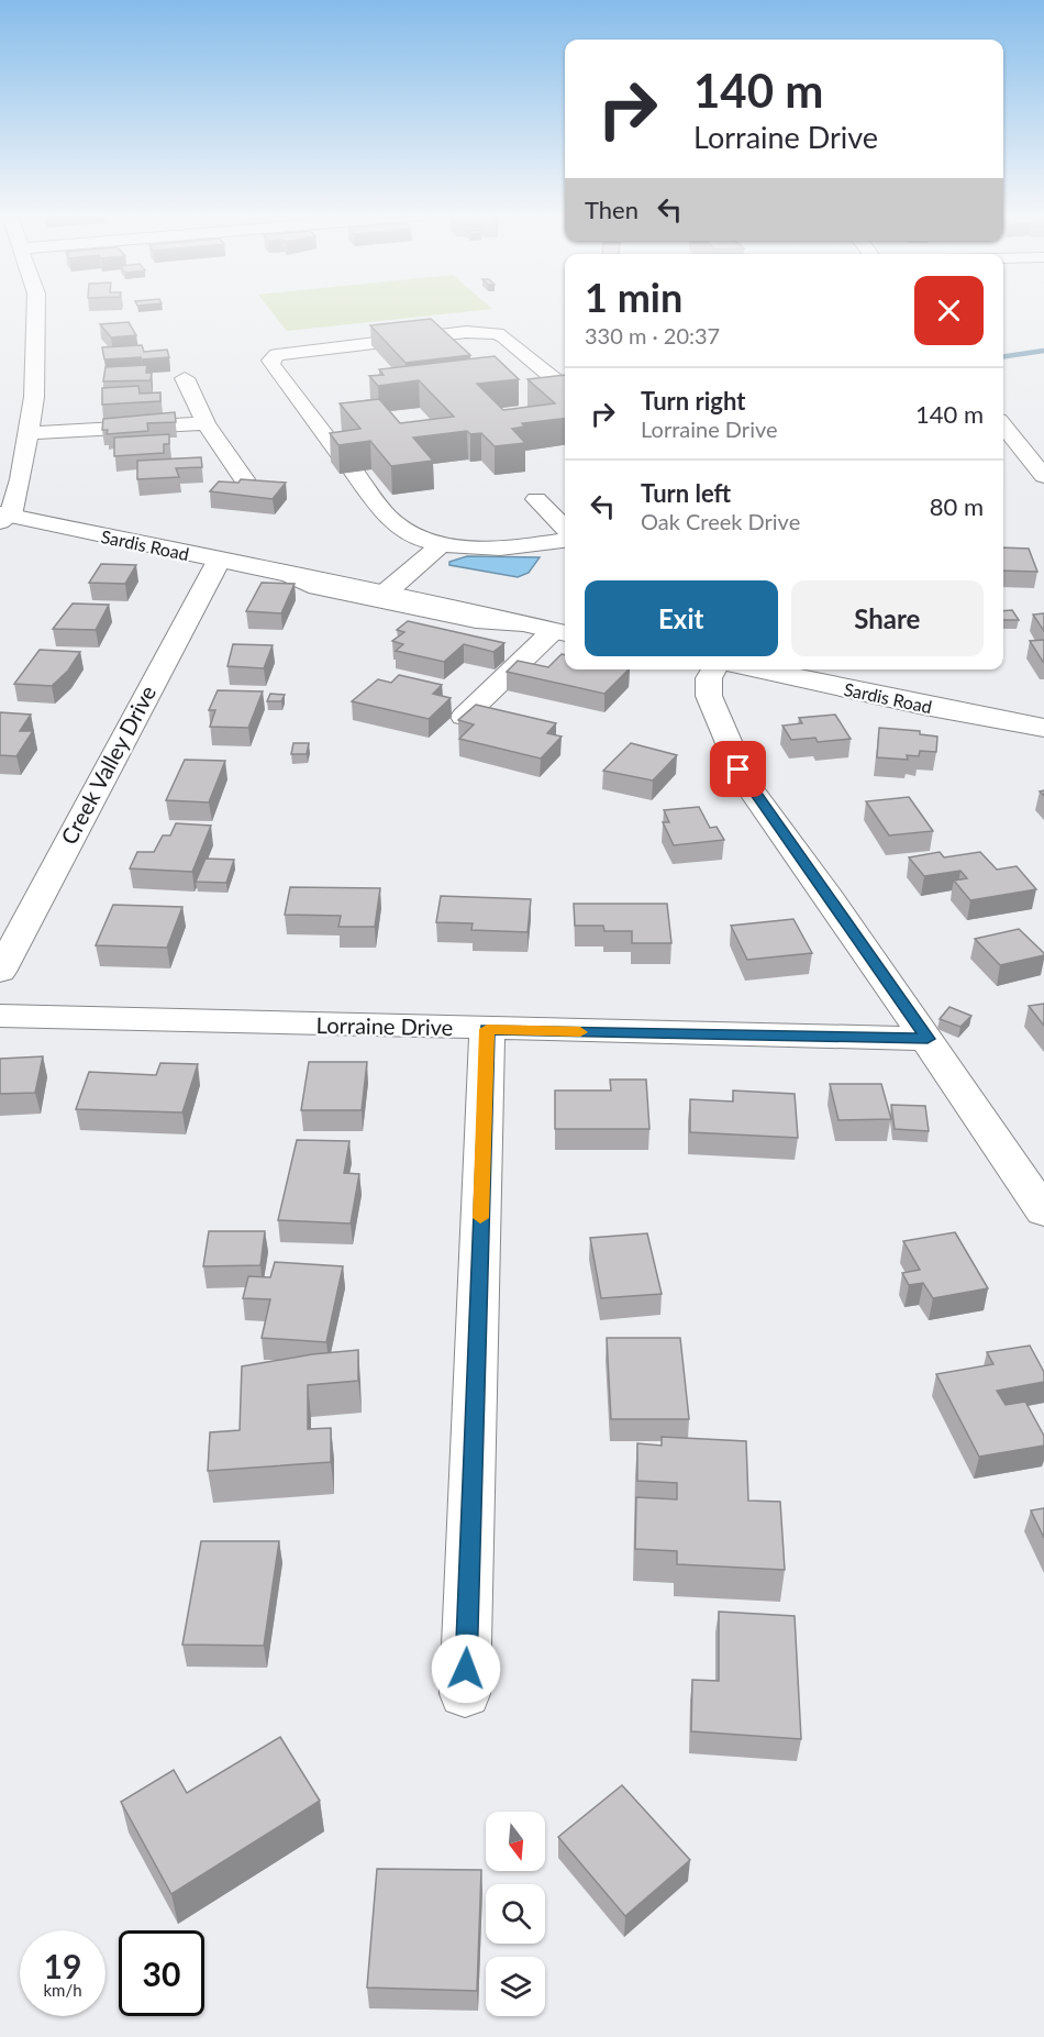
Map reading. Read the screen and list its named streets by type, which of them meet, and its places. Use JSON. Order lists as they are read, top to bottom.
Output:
{
  "streets": {
    "main road": ["Sardis Road"],
    "street": ["Creek Valley Drive", "Lorraine Drive"]
  },
  "crossings": [
    ["Sardis Road", "Creek Valley Drive"]
  ],
  "north": "bottom",
  "page": {
    "turn": ["140 m", "Lorraine Drive"],
    "then": "Then",
    "heading": ["1 min", "330 m · 20:37"],
    "list": [
      {
        "name": "Turn right",
        "note": "Lorraine Drive",
        "value": "140 m"
      },
      {
        "name": "Turn left",
        "note": "Oak Creek Drive",
        "value": "80 m"
      }
    ],
    "buttons": ["Exit", "Share"],
    "speed": "19 km/h",
    "limit": "30"
  }
}
